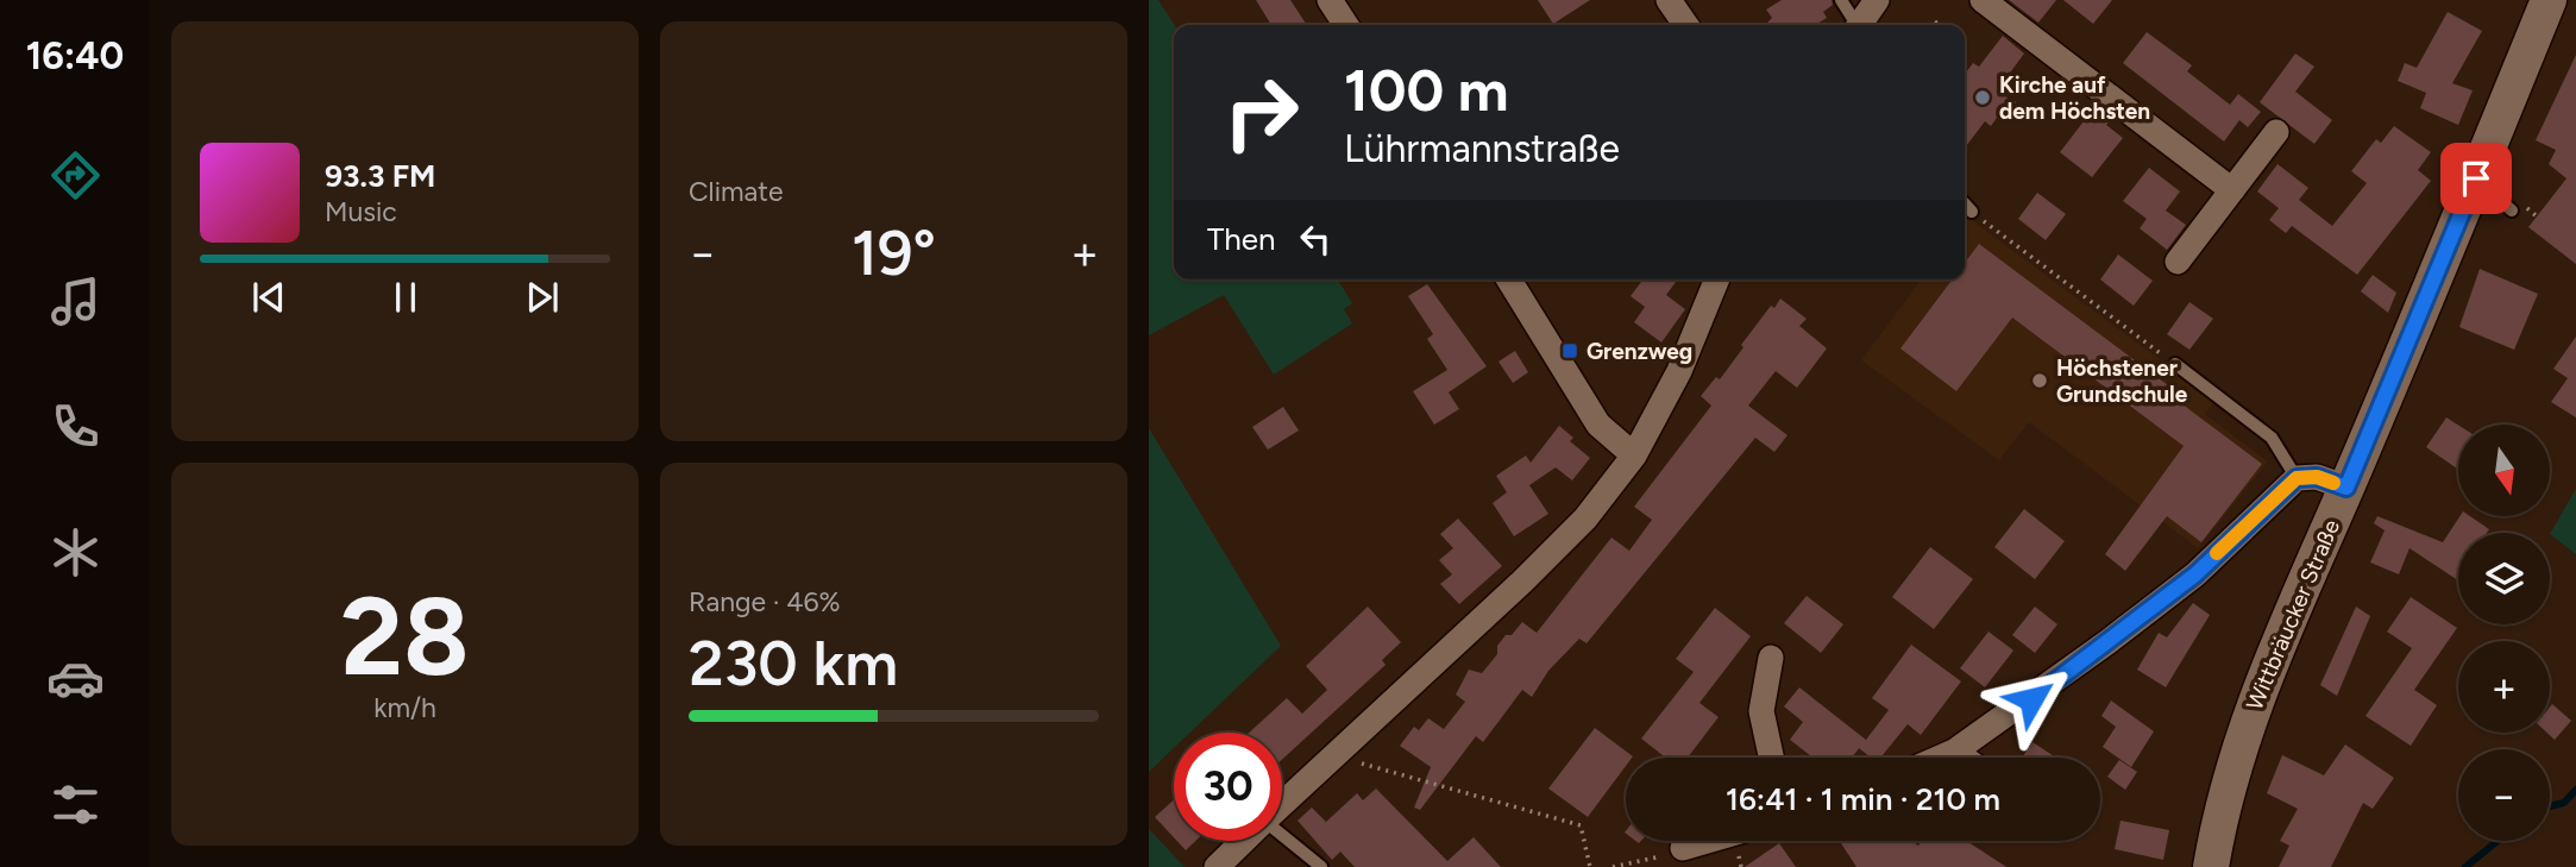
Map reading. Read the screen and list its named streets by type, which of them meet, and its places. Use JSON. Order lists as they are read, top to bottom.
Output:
{
  "streets": {
    "main road": ["Wittbräucker Straße"]
  },
  "places": {
    "other": ["Kirche auf dem Höchsten", "Höchstener Grundschule"],
    "transit": ["Grenzweg"]
  },
  "north": "bottom",
  "page": {
    "tabs": "16:40",
    "tile": [
      "Climate",
      ["28", "km/h"],
      ["Range · 46%", "230 km"]
    ],
    "turn": ["100 m", "Lührmannstraße"],
    "song": ["93.3 FM", "Music"],
    "then": "Then",
    "heat": ["−", "19°", "+"],
    "map_buttons": ["+", "−"],
    "limit": "30",
    "trip": "16:41 · 1 min · 210 m"
  }
}
